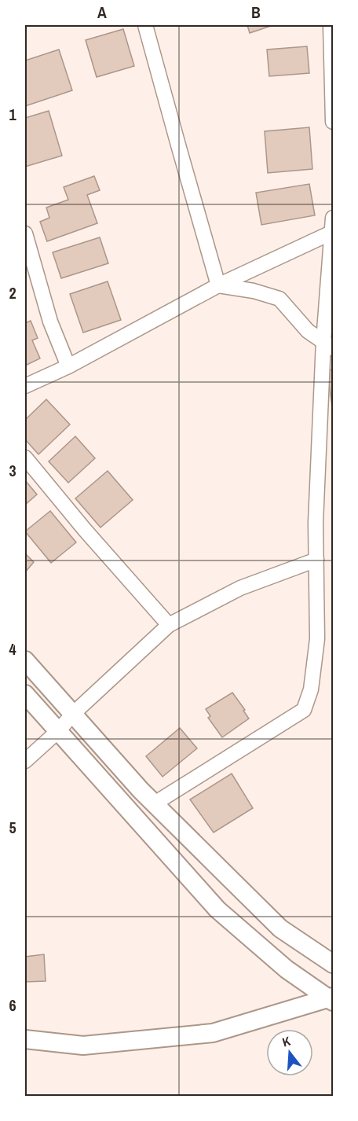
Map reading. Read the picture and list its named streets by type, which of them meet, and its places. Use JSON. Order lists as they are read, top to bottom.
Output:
{
  "north": "top",
  "grid": {
    "columns": ["A", "B"],
    "rows": [
      "1",
      "2",
      "3",
      "4",
      "5",
      "6"
    ]
  }
}
